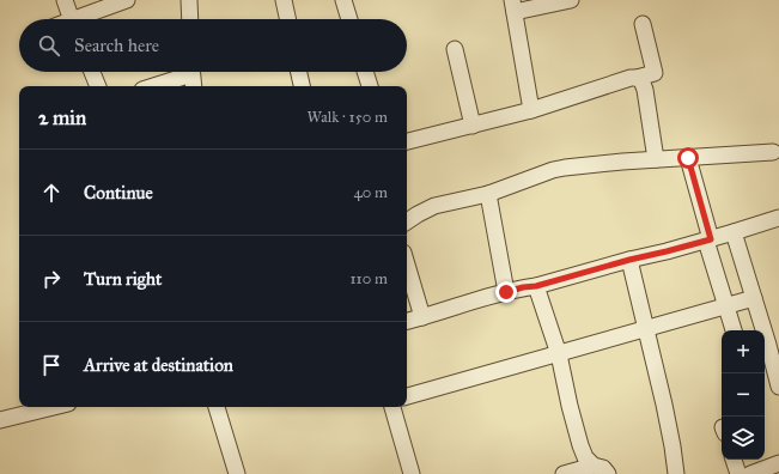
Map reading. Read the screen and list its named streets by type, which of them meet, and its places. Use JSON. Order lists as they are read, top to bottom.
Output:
{
  "page": {
    "search": "Search here",
    "heading": ["2 min", "Walk · 150 m"],
    "list": [
      ["Continue", "40 m"],
      ["Turn right", "110 m"],
      "Arrive at destination"
    ],
    "map_buttons": ["+", "−"]
  }
}
